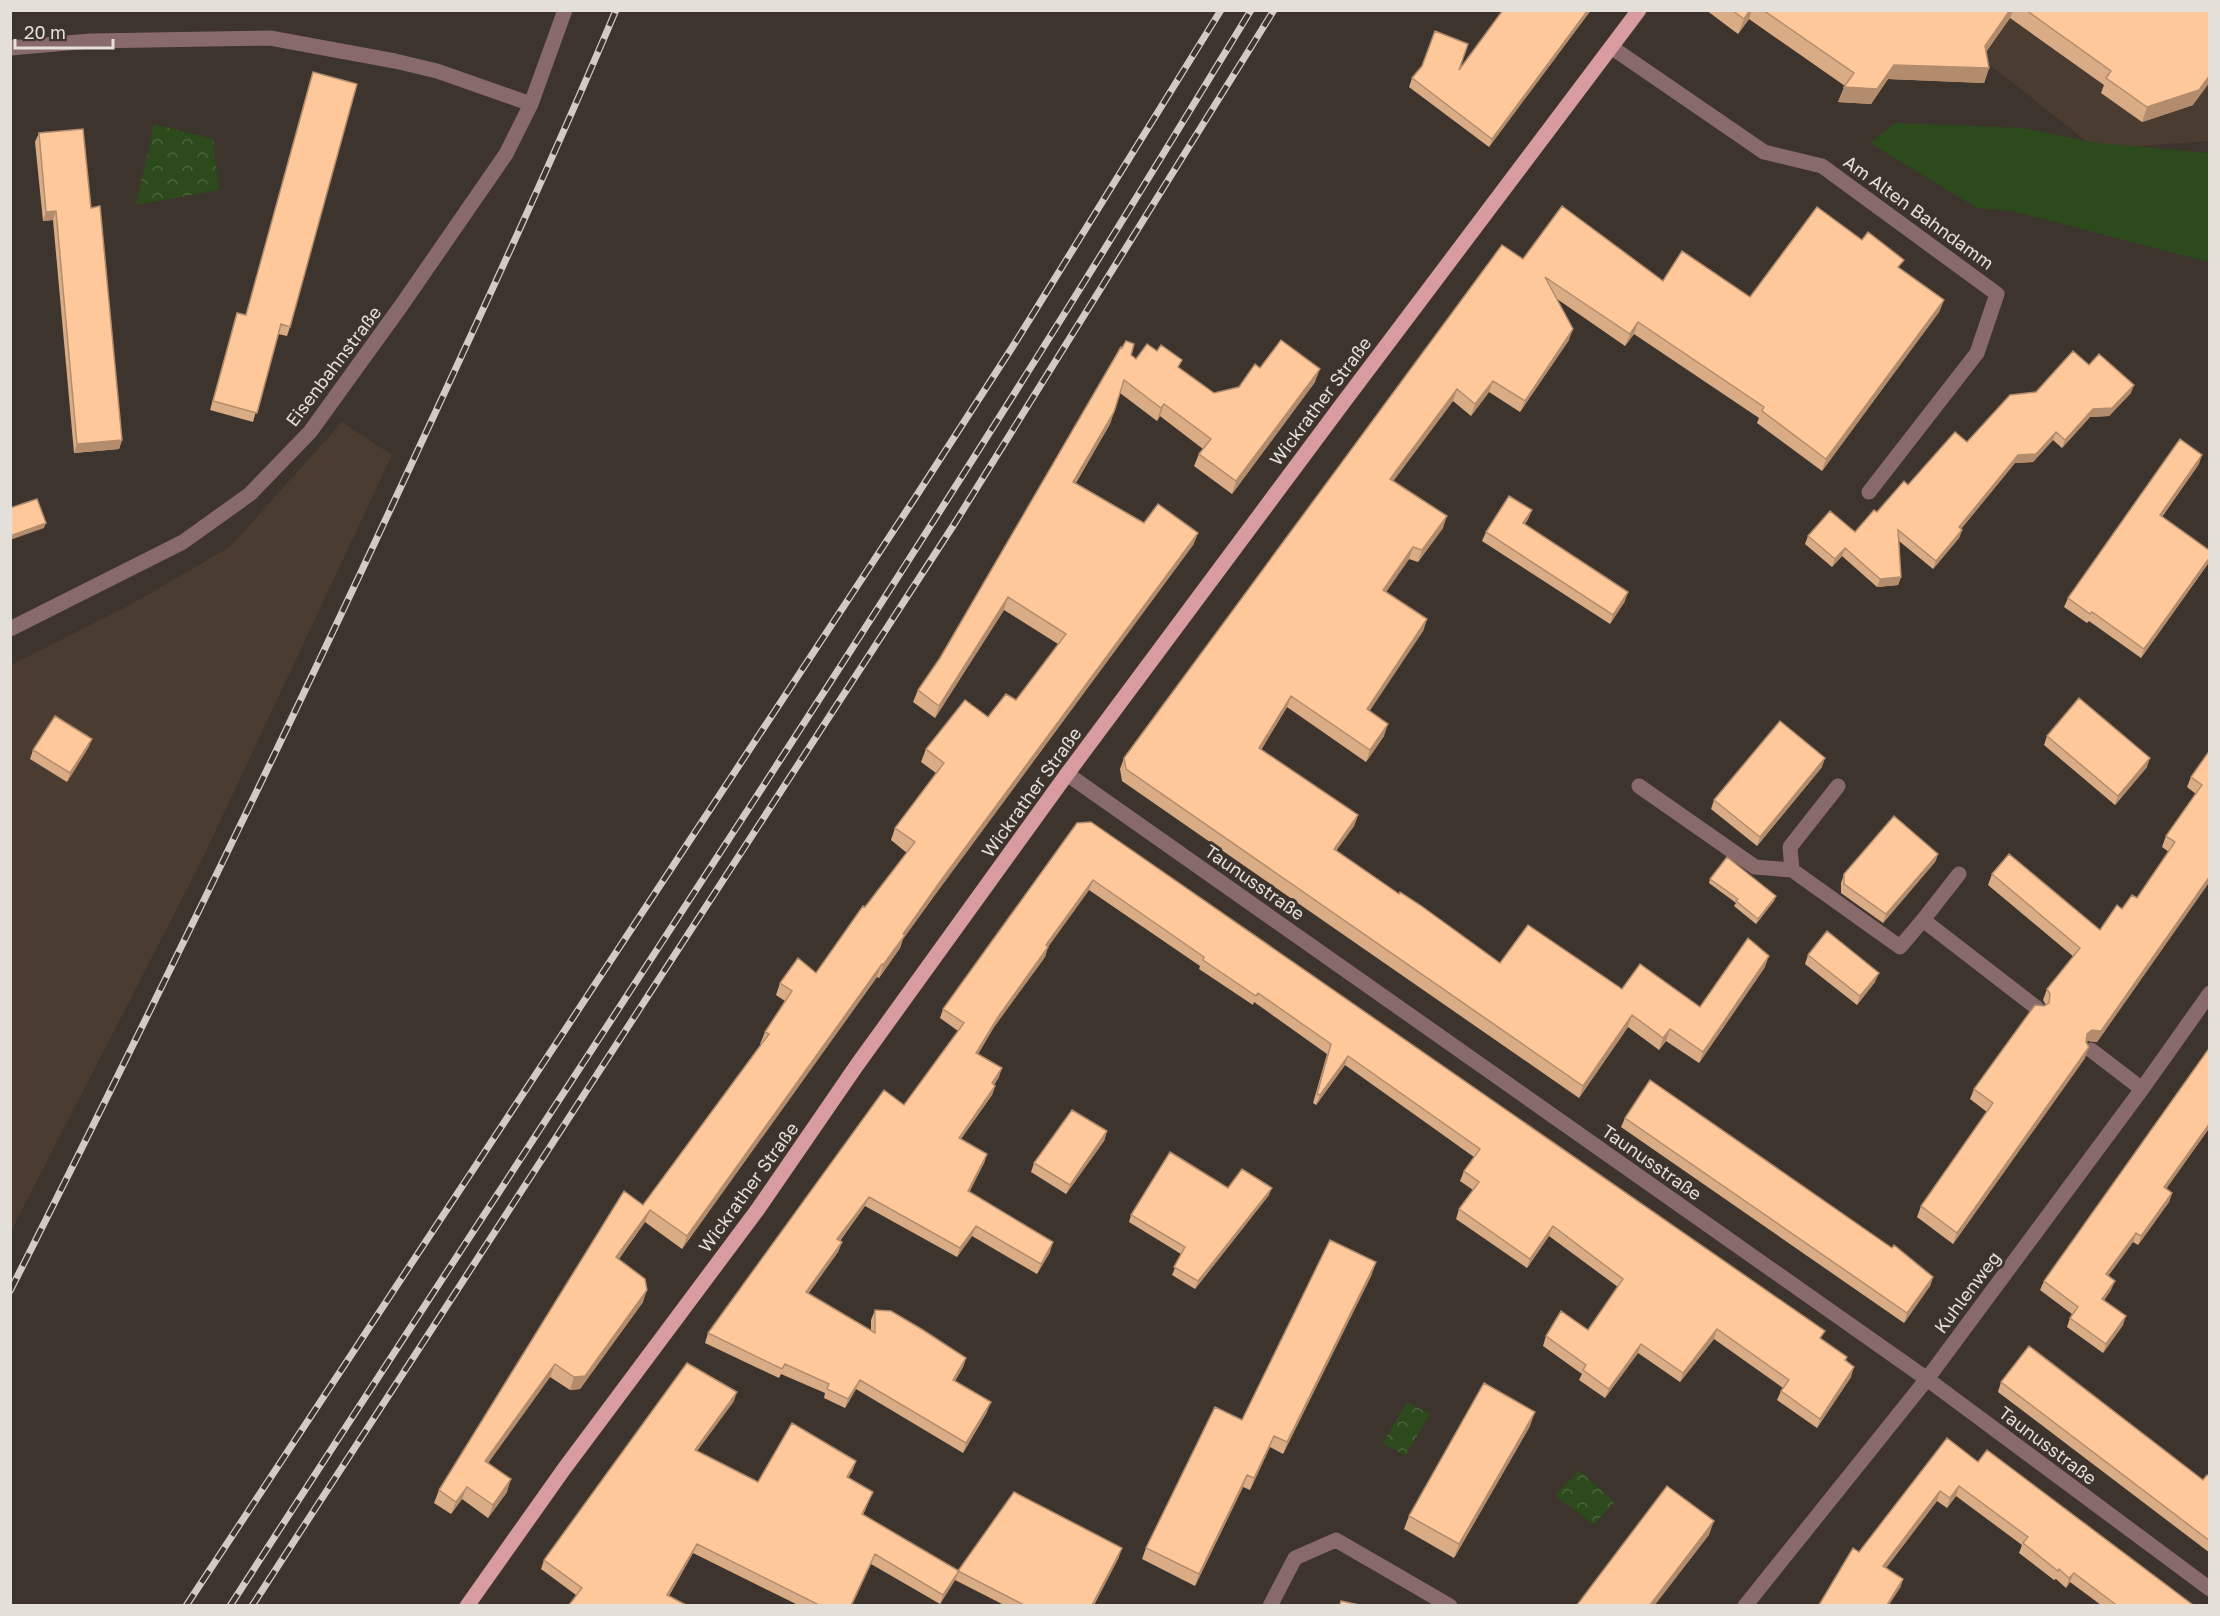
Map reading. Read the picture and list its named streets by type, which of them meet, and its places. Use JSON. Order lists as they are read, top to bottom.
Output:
{
  "streets": {
    "main road": ["Wickrather Straße"],
    "street": [
      "Am Alten Bahndamm",
      "Eisenbahnstraße",
      "Taunusstraße",
      "Kuhlenweg"
    ]
  },
  "crossings": [
    ["Am Alten Bahndamm", "Wickrather Straße"],
    ["Wickrather Straße", "Taunusstraße"],
    ["Taunusstraße", "Kuhlenweg"]
  ],
  "scale_bar": "20 m"
}
